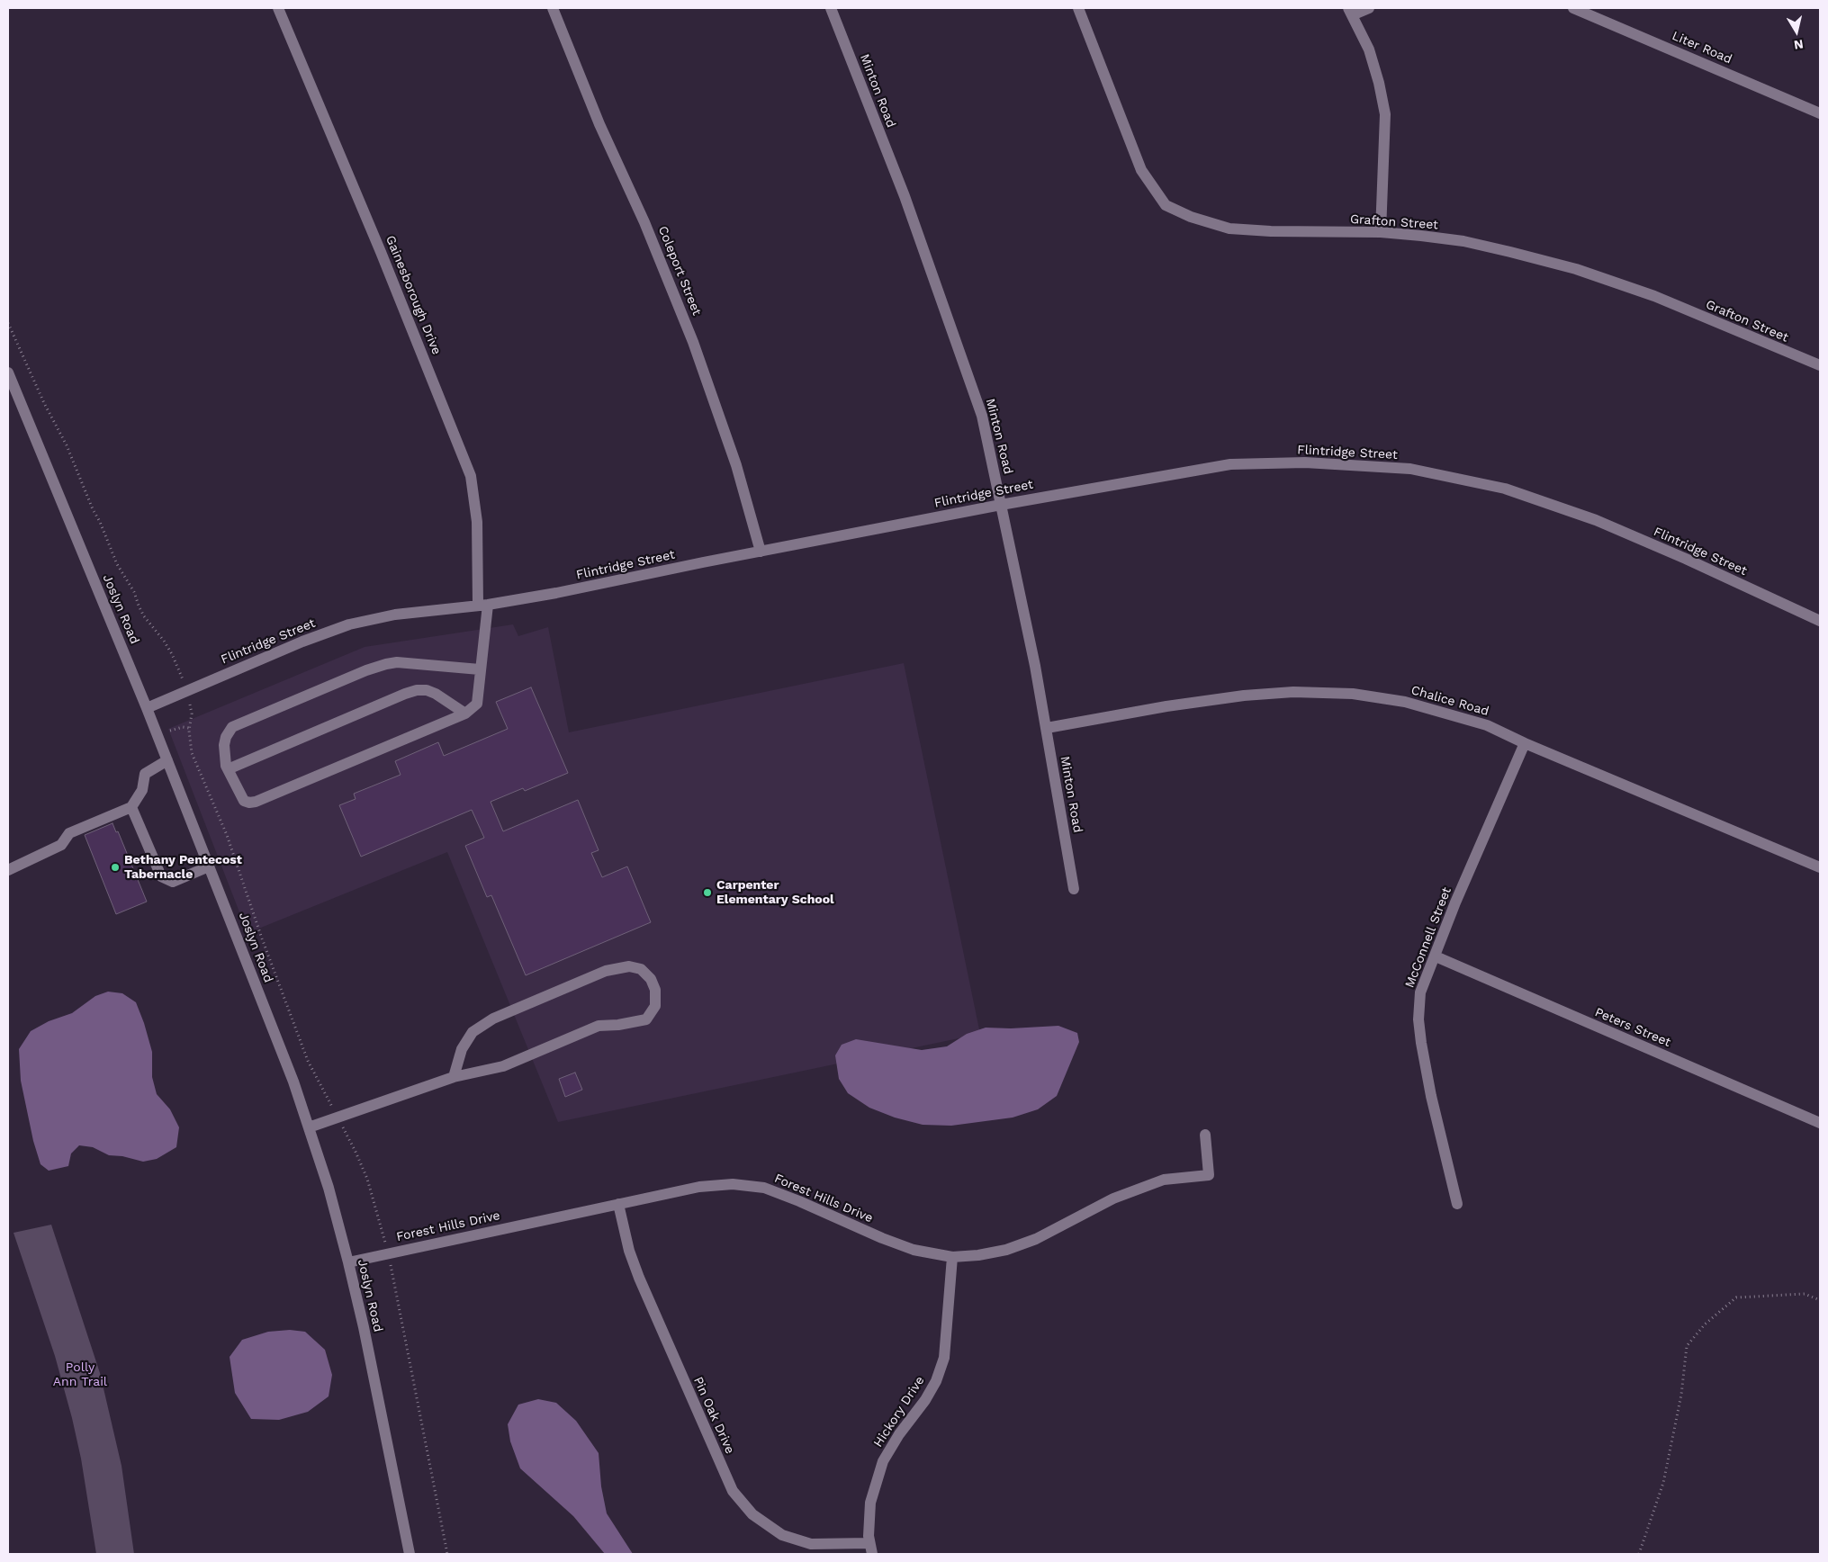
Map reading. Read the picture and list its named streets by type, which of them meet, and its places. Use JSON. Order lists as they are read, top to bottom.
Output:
{
  "streets": {
    "street": [
      "Liter Road",
      "Minton Road",
      "Grafton Street",
      "Coleport Street",
      "Gainesborough Drive",
      "Flintridge Street",
      "Joslyn Road",
      "Chalice Road",
      "McConnell Street",
      "Peters Street",
      "Forest Hills Drive",
      "Hickory Drive",
      "Pin Oak Drive"
    ]
  },
  "crossings": [
    ["Minton Road", "Flintridge Street"],
    ["Minton Road", "Chalice Road"],
    ["Coleport Street", "Flintridge Street"],
    ["Gainesborough Drive", "Flintridge Street"],
    ["Flintridge Street", "Joslyn Road"],
    ["Joslyn Road", "Forest Hills Drive"],
    ["Chalice Road", "McConnell Street"],
    ["McConnell Street", "Peters Street"],
    ["Forest Hills Drive", "Hickory Drive"],
    ["Forest Hills Drive", "Pin Oak Drive"],
    ["Hickory Drive", "Pin Oak Drive"]
  ],
  "parks": ["Polly Ann Trail"],
  "places": ["Bethany Pentecost Tabernacle", "Carpenter Elementary School"],
  "north": "bottom"
}
